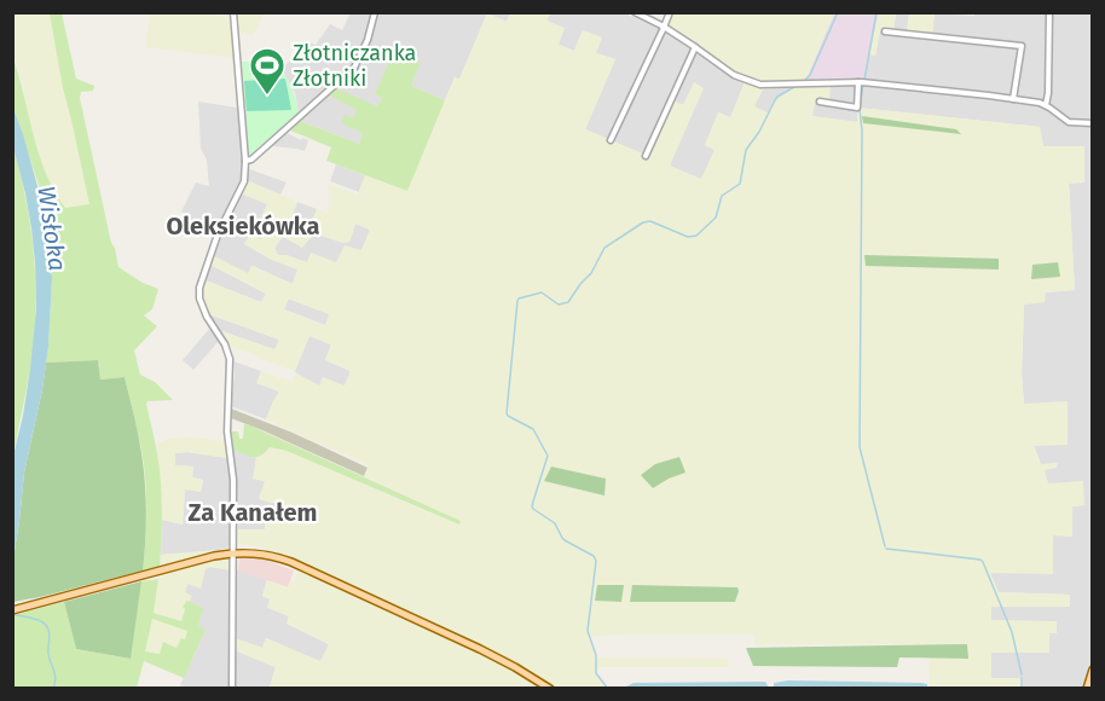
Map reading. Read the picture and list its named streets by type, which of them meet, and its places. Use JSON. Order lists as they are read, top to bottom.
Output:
{
  "districts": ["Oleksiekówka", "Za Kanałem"],
  "water": ["Wisłoka"],
  "places": {
    "sports": ["Złotniczanka Złotniki"]
  }
}
